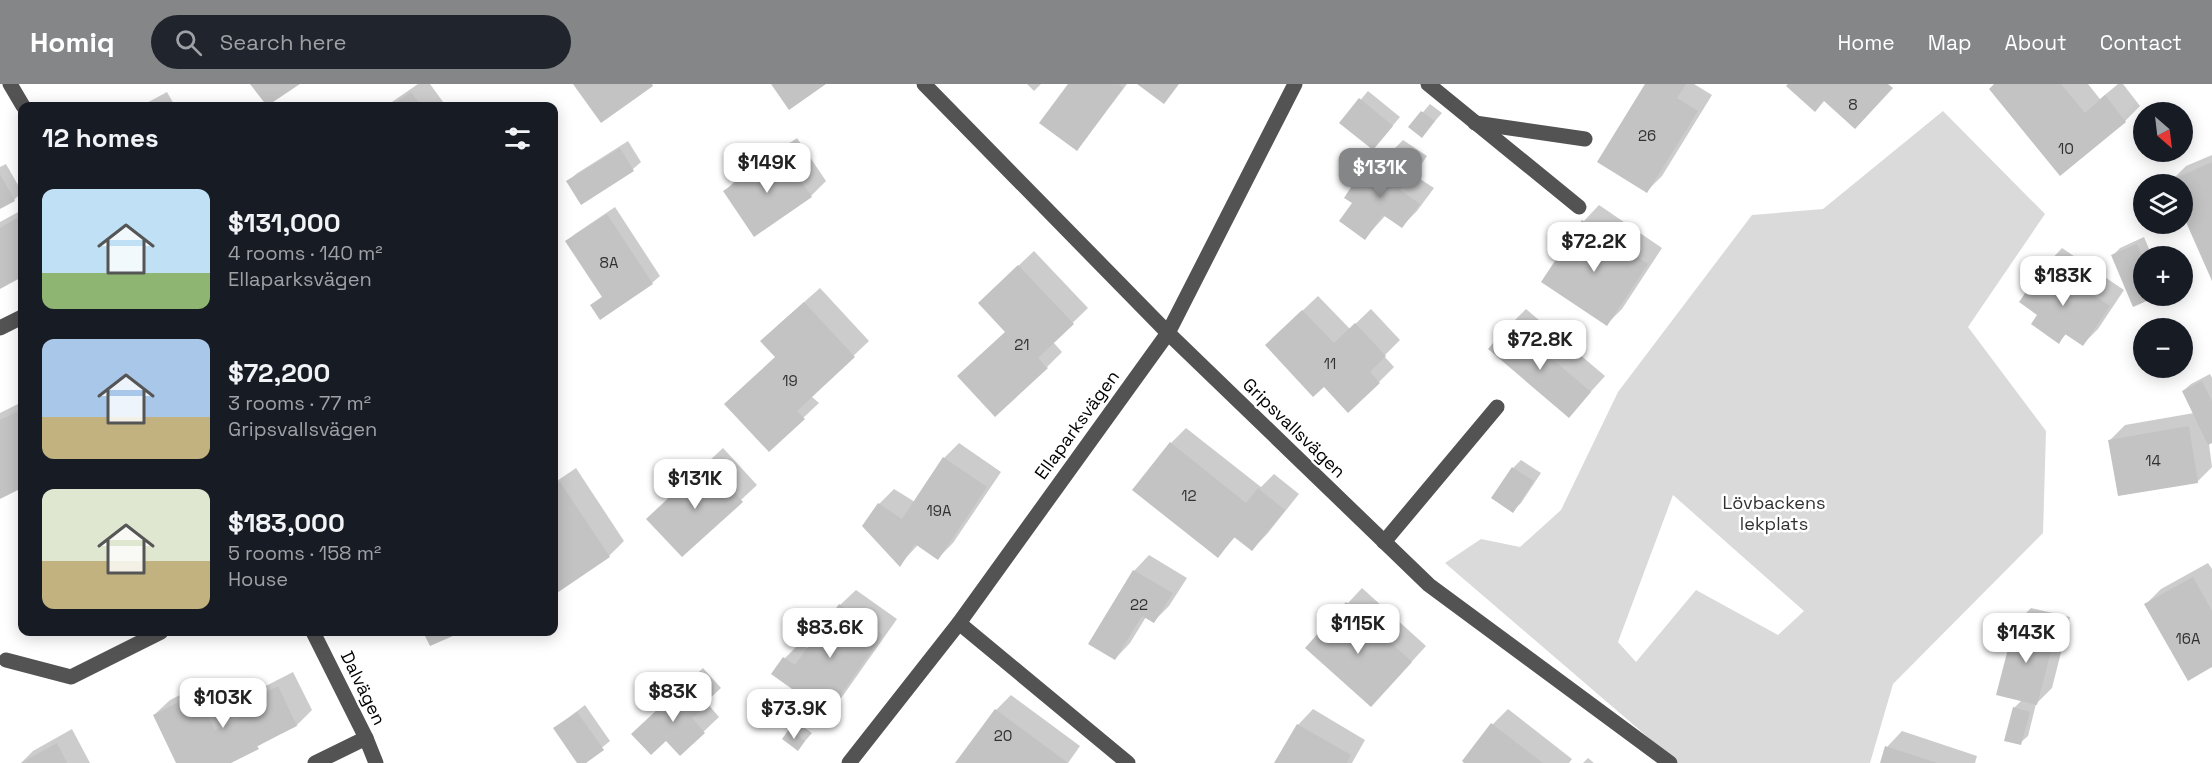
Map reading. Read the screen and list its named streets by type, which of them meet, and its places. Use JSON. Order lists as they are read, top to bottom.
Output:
{
  "streets": {
    "street": ["Ellaparksvägen", "Gripsvallsvägen", "Dalvägen"]
  },
  "crossings": [
    ["Ellaparksvägen", "Gripsvallsvägen"]
  ],
  "parks": ["Lövbackens lekplats"],
  "house_numbers": [
    "8",
    "26",
    "10",
    "8A",
    "21",
    "11",
    "19",
    "14",
    "12",
    "19A",
    "22",
    "16A",
    "20"
  ],
  "north": "bottom right",
  "page": {
    "header": "Homiq",
    "search": "Search here",
    "nav": [
      "Home",
      "Map",
      "About",
      "Contact"
    ],
    "map_buttons": ["+", "−"],
    "heading": "12 homes",
    "price": [
      "$149K",
      "$131K",
      "$72.2K",
      "$183K",
      "$72.8K",
      "$131K",
      "$115K",
      "$83.6K",
      "$143K",
      "$83K",
      "$103K",
      "$73.9K"
    ],
    "list": [
      {
        "name": "$131,000",
        "note": "4 rooms · 140 m² · Ellaparksvägen"
      },
      {
        "name": "$72,200",
        "note": "3 rooms · 77 m² · Gripsvallsvägen"
      },
      {
        "name": "$183,000",
        "note": "5 rooms · 158 m² · House"
      }
    ]
  }
}
